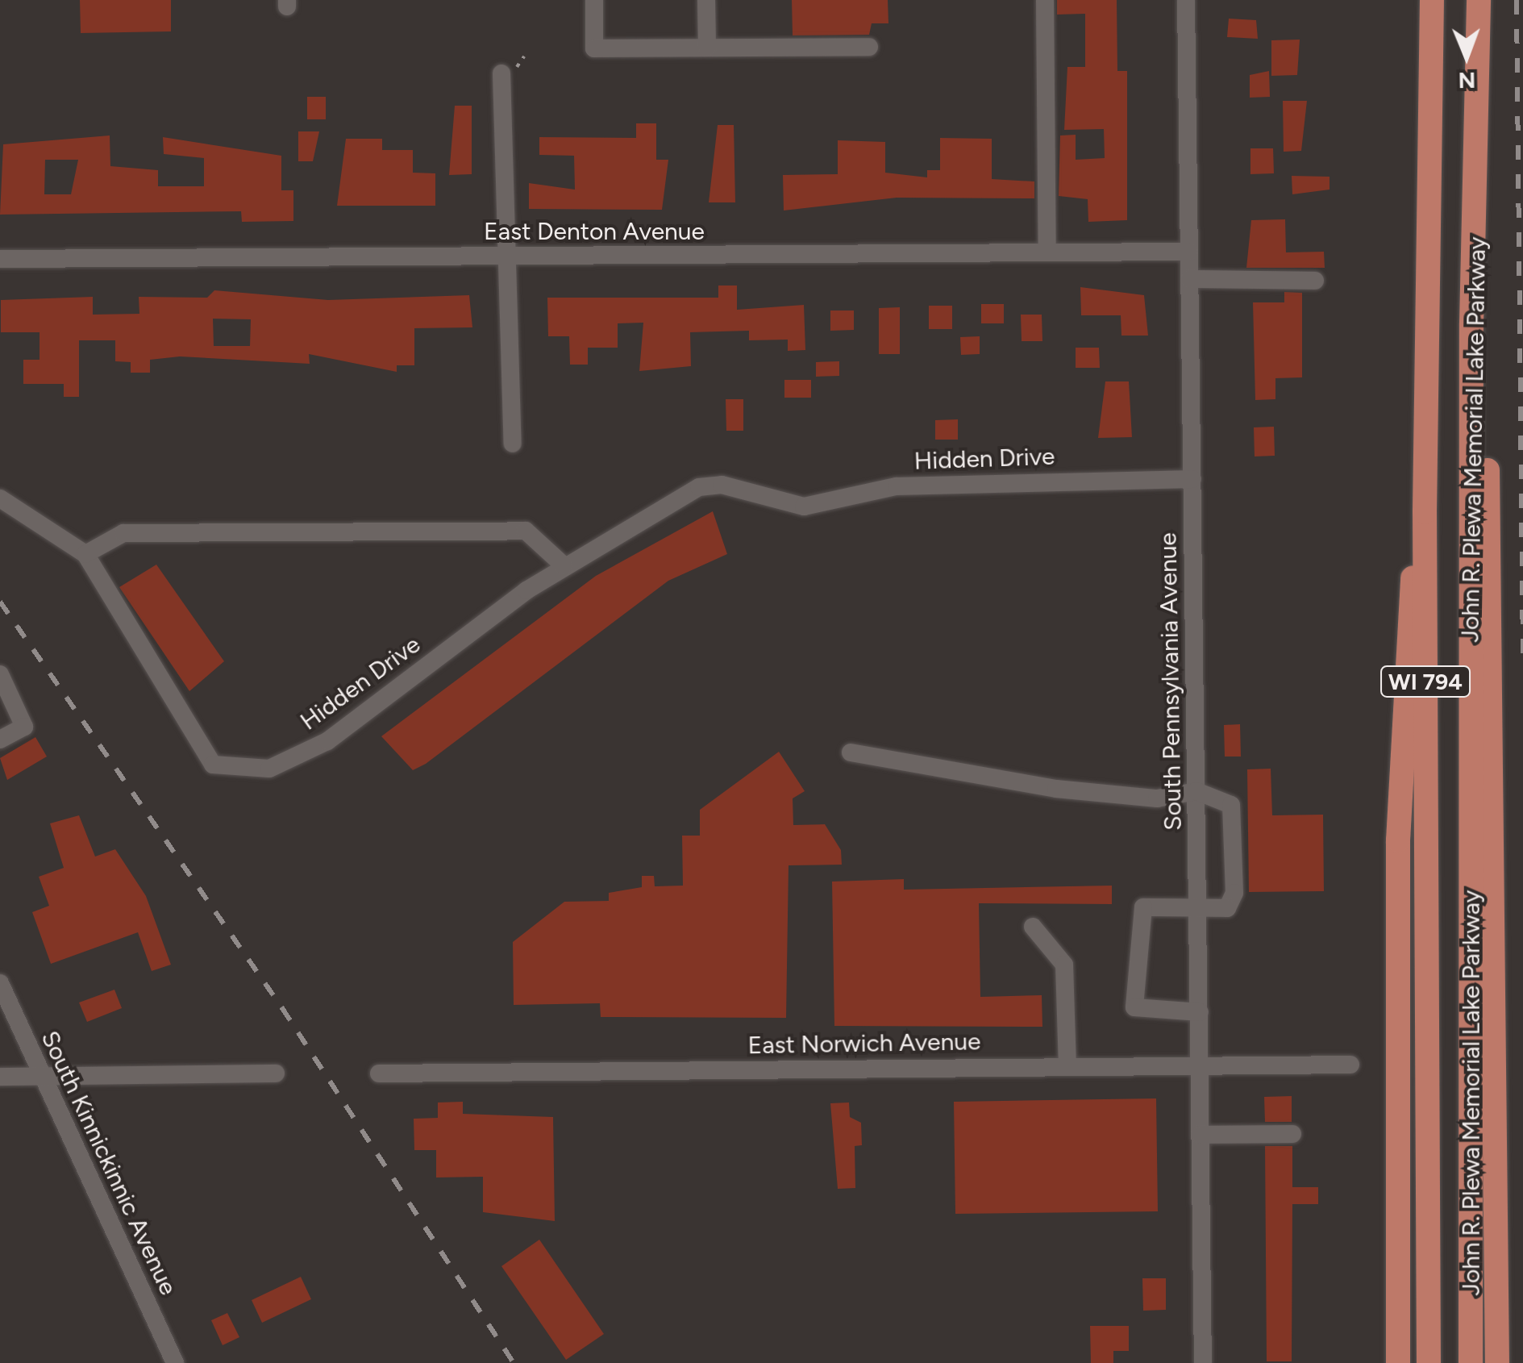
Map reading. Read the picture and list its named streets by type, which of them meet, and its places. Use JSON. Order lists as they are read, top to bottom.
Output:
{
  "streets": {
    "main road": ["John R. Plewa Memorial Lake Parkway", "WI 794"],
    "street": [
      "East Denton Avenue",
      "Hidden Drive",
      "South Pennsylvania Avenue",
      "East Norwich Avenue",
      "South Kinnickinnic Avenue"
    ]
  },
  "crossings": [
    ["East Denton Avenue", "South Pennsylvania Avenue"],
    ["Hidden Drive", "South Pennsylvania Avenue"],
    ["South Pennsylvania Avenue", "East Norwich Avenue"]
  ],
  "north": "bottom"
}
